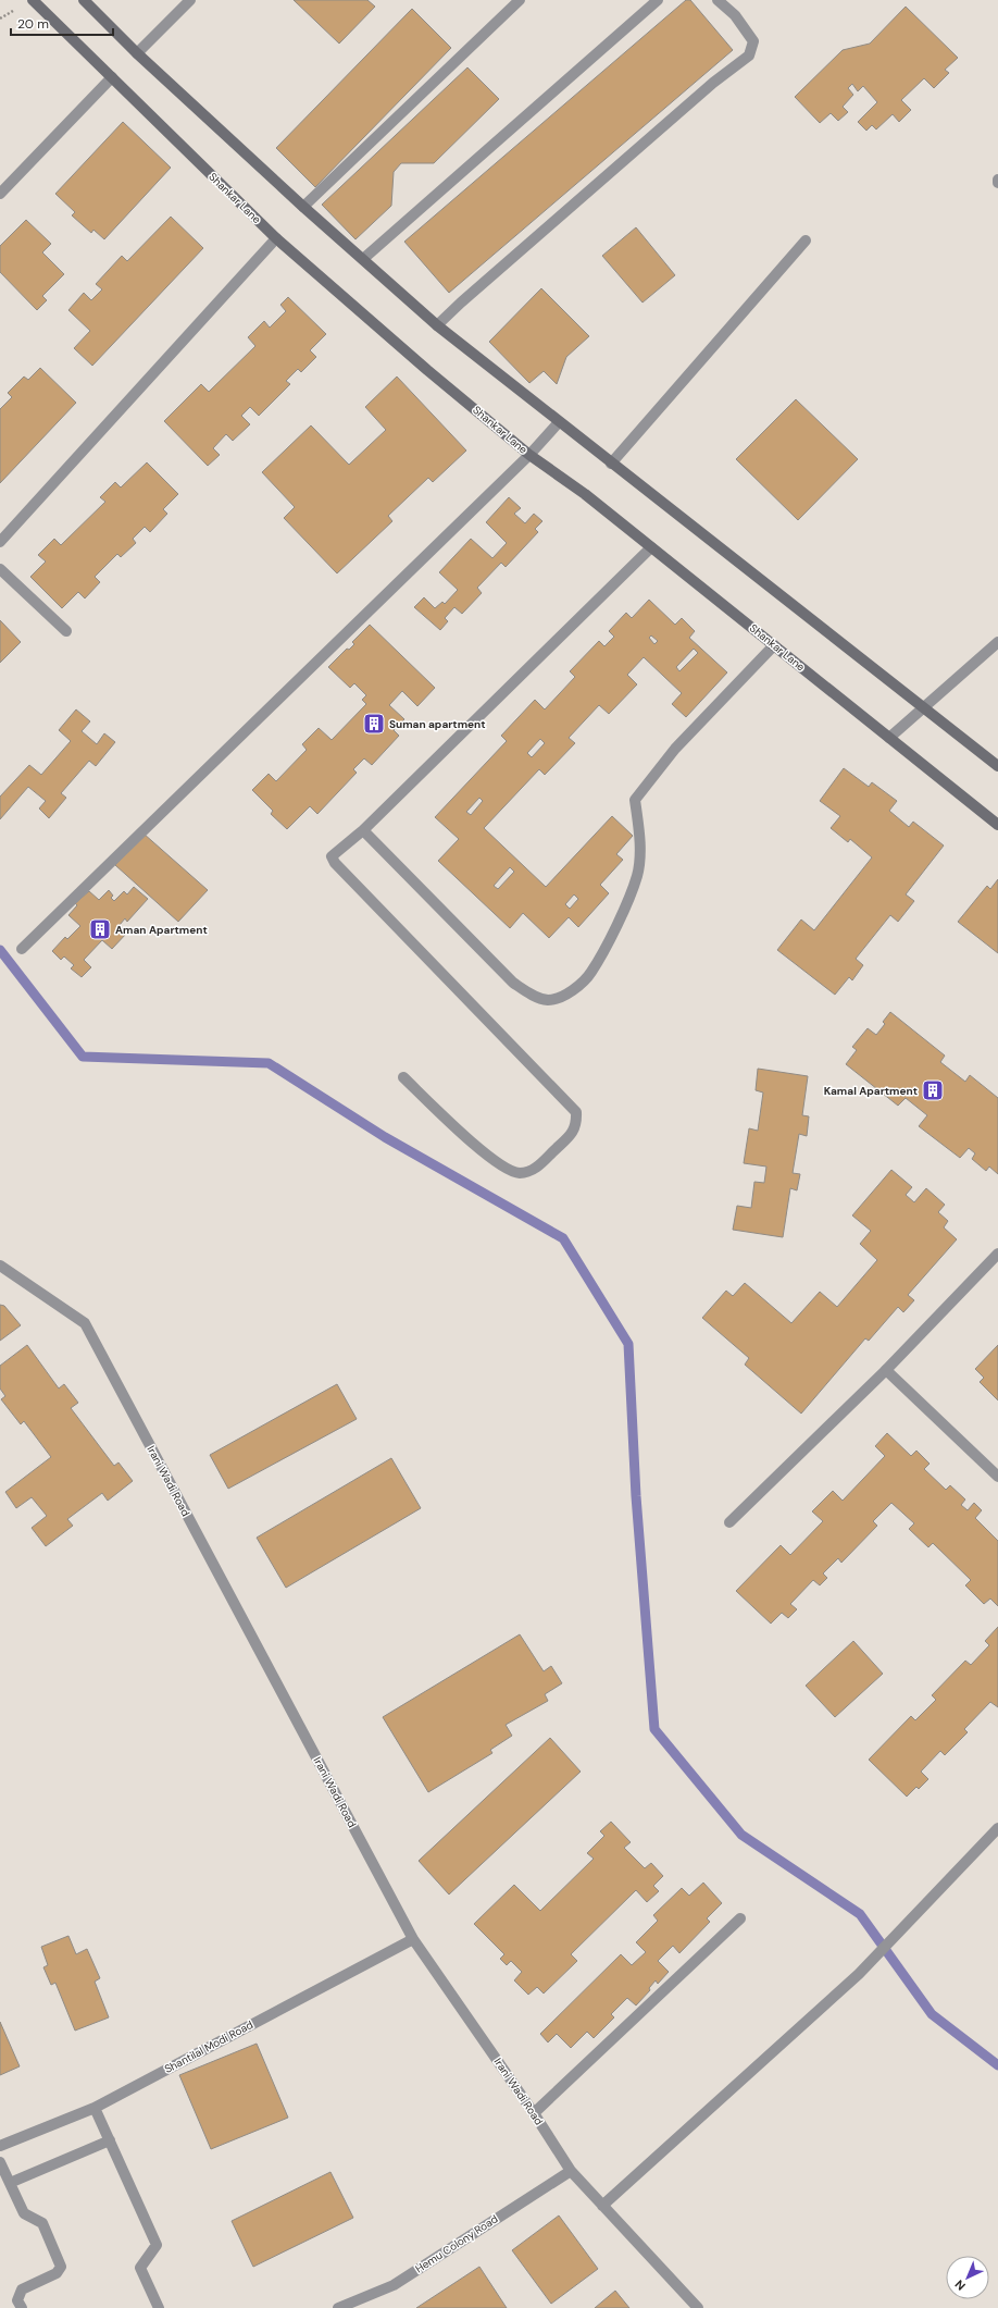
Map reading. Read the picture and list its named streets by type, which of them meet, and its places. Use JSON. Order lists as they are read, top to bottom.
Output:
{
  "streets": {
    "street": [
      "Shankar Lane",
      "Irani Wadi Road",
      "Shantilal Modi Road",
      "Hemu Colony Road"
    ]
  },
  "crossings": [
    ["Irani Wadi Road", "Shantilal Modi Road"],
    ["Irani Wadi Road", "Hemu Colony Road"]
  ],
  "places": {
    "building": ["Suman apartment", "Aman Apartment", "Kamal Apartment"]
  },
  "scale_bar": "20 m",
  "north": "bottom left"
}
